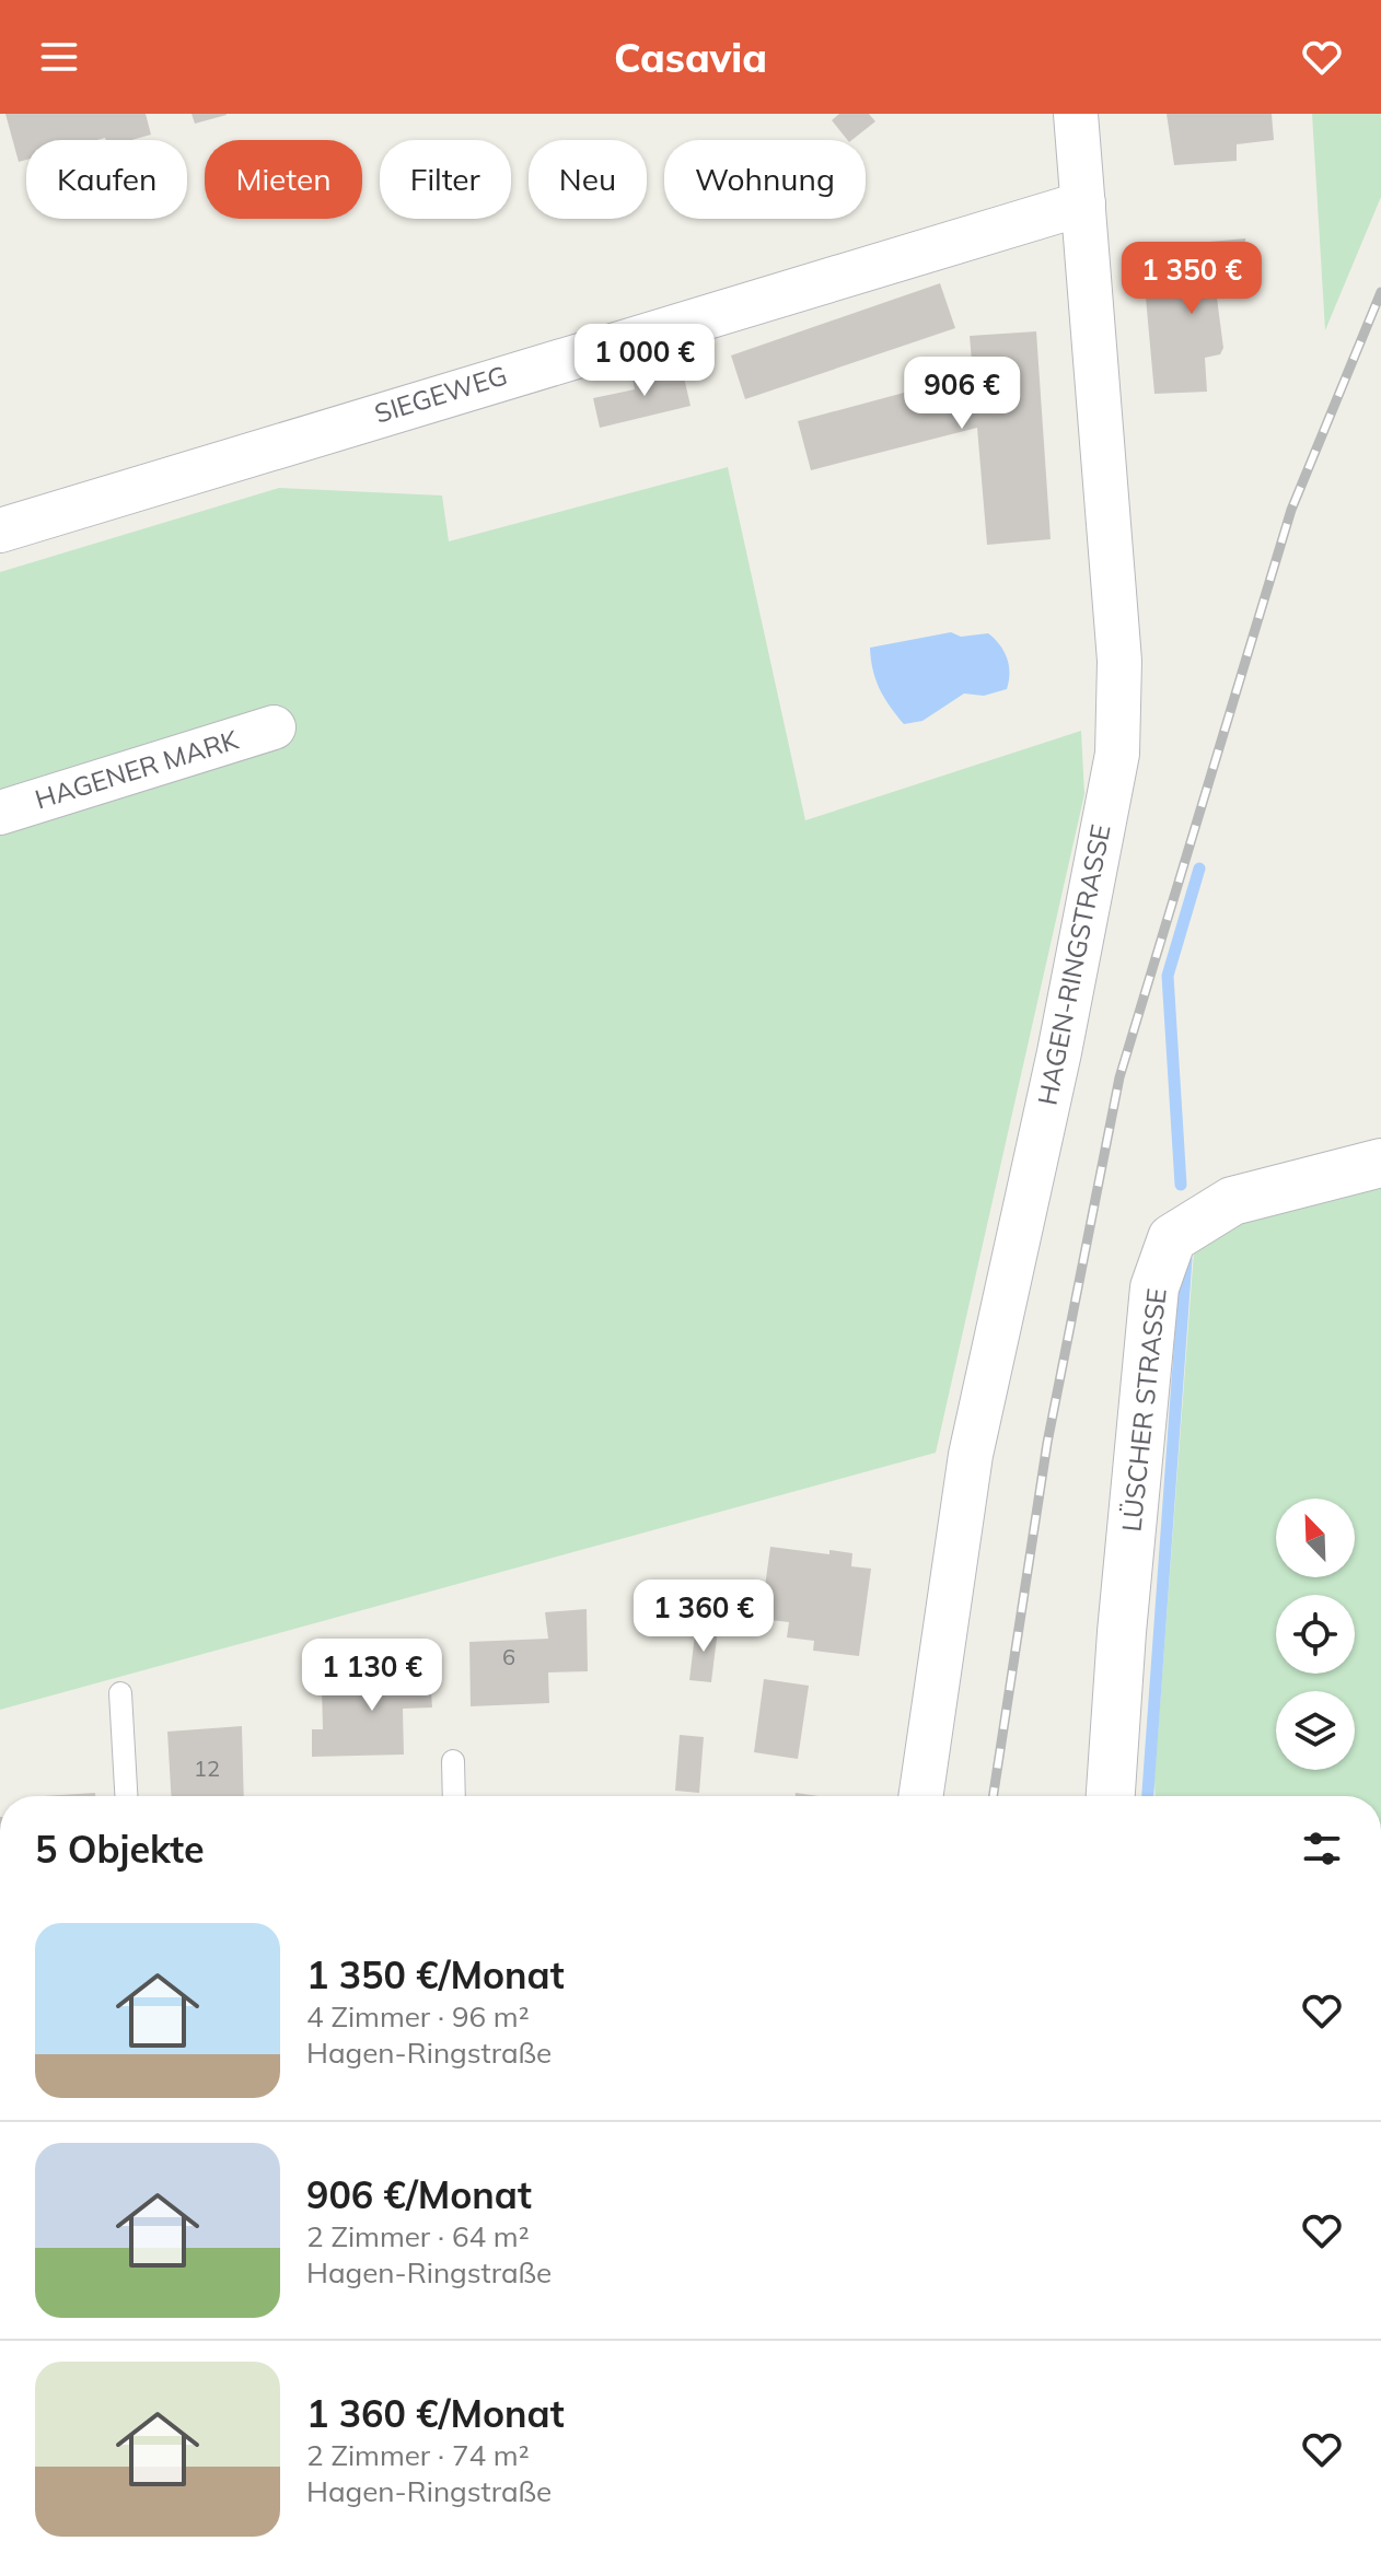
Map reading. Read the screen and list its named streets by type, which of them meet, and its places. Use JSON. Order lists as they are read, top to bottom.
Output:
{
  "streets": {
    "street": [
      "SIEGEWEG",
      "HAGENER MARK",
      "HAGEN-RINGSTRASSE",
      "LÜSCHER STRASSE"
    ]
  },
  "crossings": [
    ["SIEGEWEG", "HAGEN-RINGSTRASSE"]
  ],
  "house_numbers": ["6", "12"],
  "north": "top left",
  "page": {
    "header": "Casavia",
    "chip": [
      "Kaufen",
      "Mieten",
      "Filter",
      "Neu",
      "Wohnung"
    ],
    "price": [
      "1 350 €",
      "1 000 €",
      "906 €",
      "1 360 €",
      "1 130 €"
    ],
    "heading": "5 Objekte",
    "list": [
      {
        "name": "1 350 €/Monat",
        "note": "4 Zimmer · 96 m² · Hagen-Ringstraße"
      },
      {
        "name": "906 €/Monat",
        "note": "2 Zimmer · 64 m² · Hagen-Ringstraße"
      },
      {
        "name": "1 360 €/Monat",
        "note": "2 Zimmer · 74 m² · Hagen-Ringstraße"
      }
    ]
  }
}
